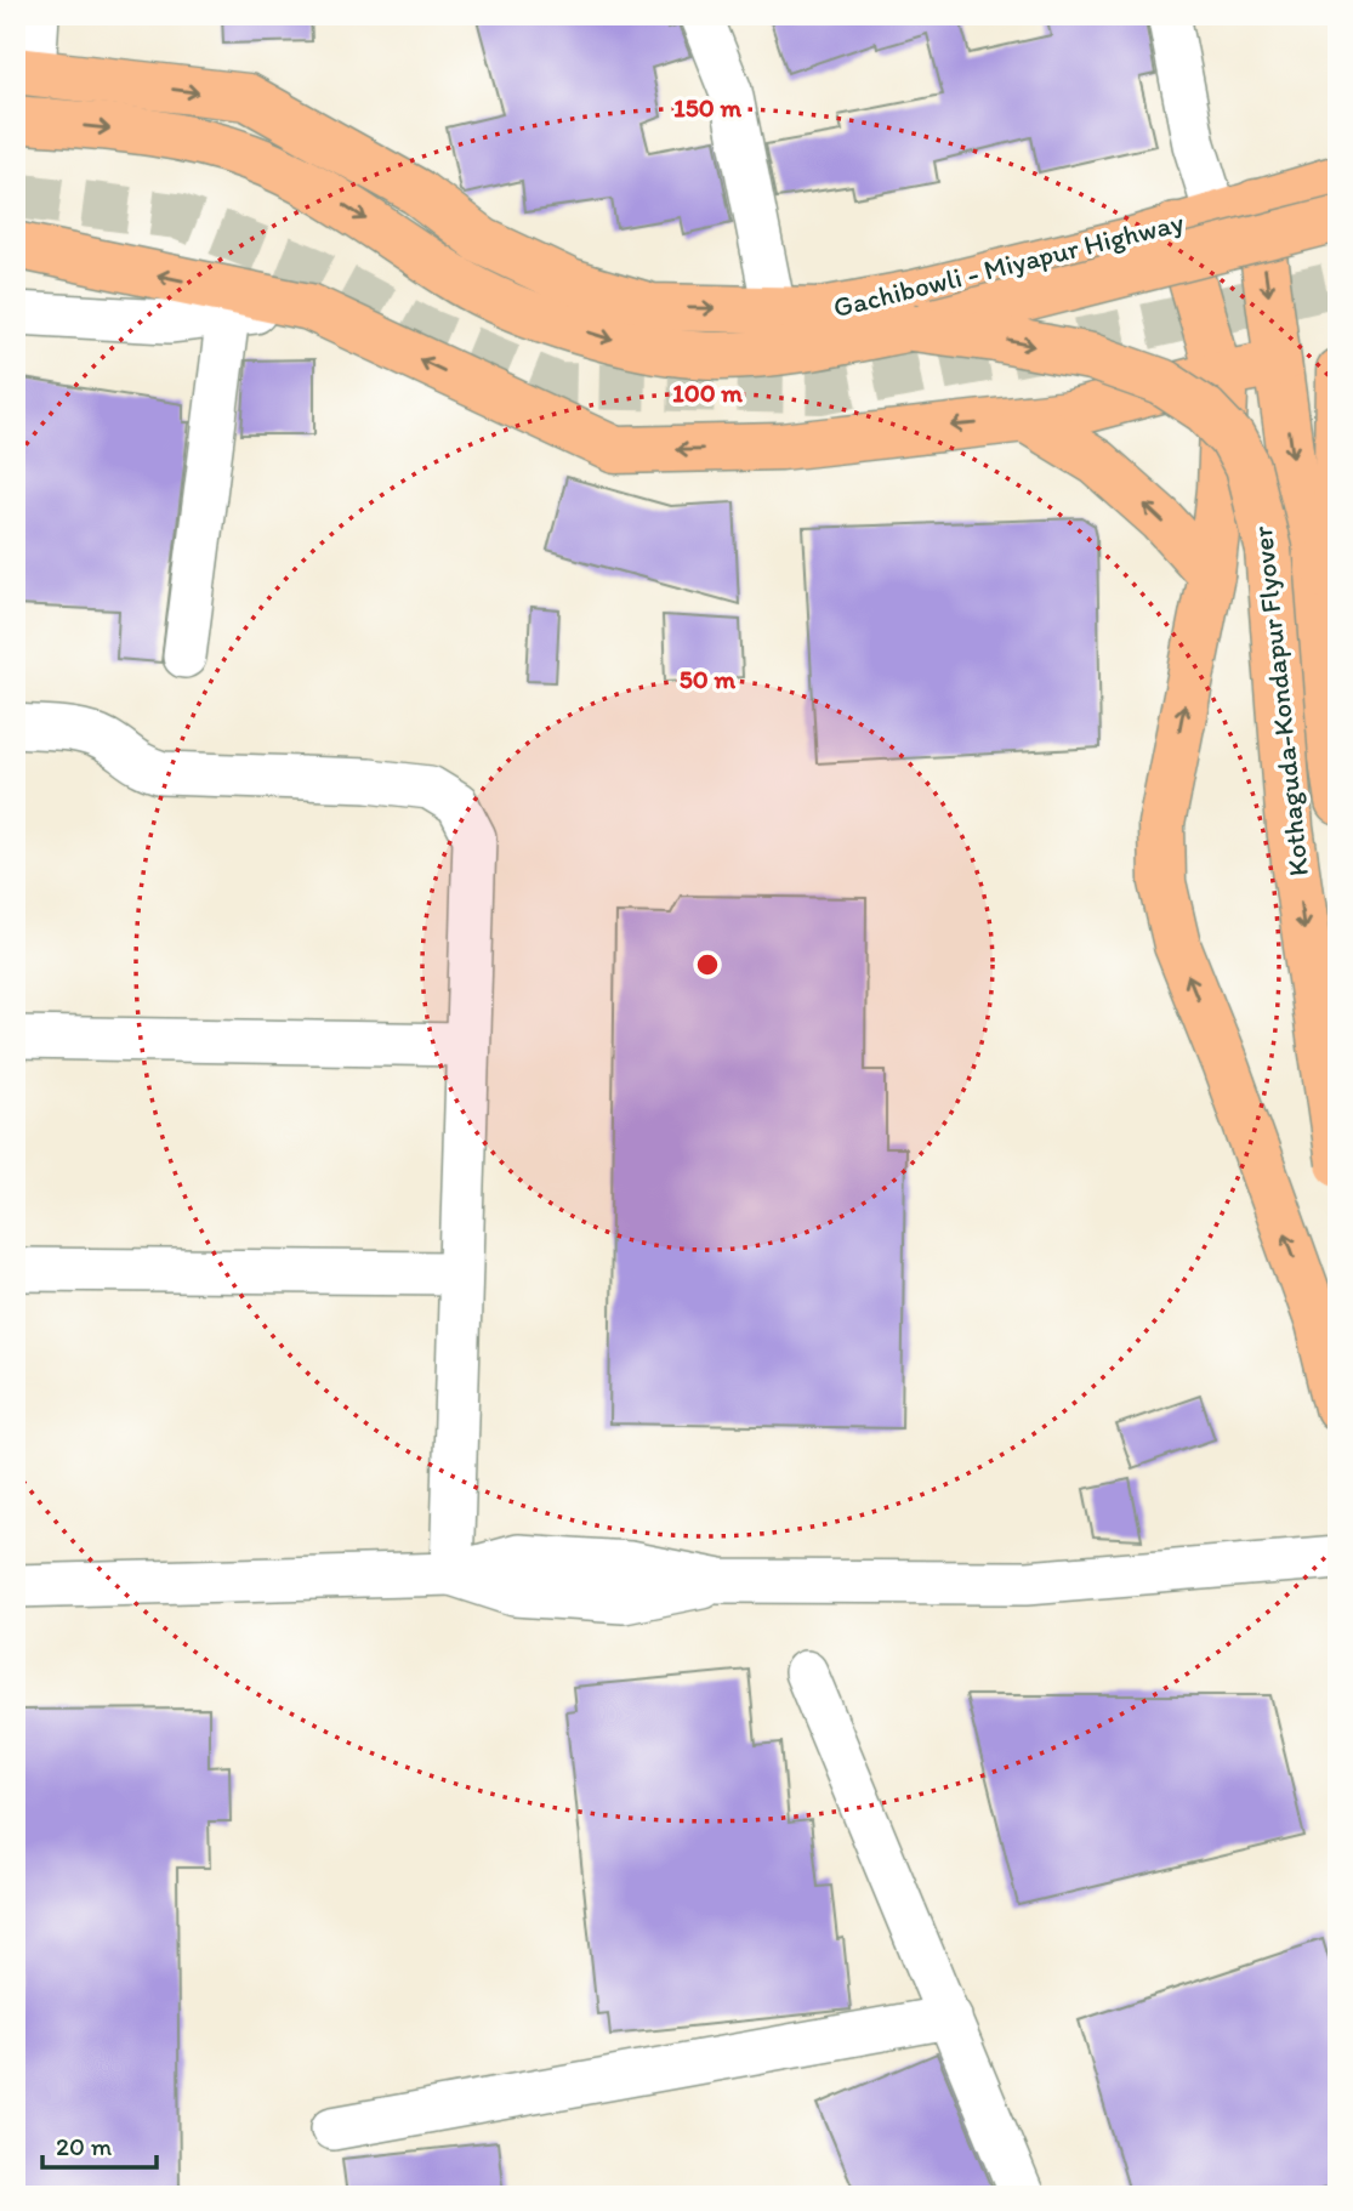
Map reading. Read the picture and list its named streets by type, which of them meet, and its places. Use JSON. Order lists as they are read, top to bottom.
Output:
{
  "streets": {
    "main road": ["Gachibowli - Miyapur Highway", "Kothaguda-Kondapur Flyover"]
  },
  "one_way": ["Kothaguda-Kondapur Flyover"],
  "scale_bar": "20 m",
  "rings": ["150 m", "100 m", "50 m"]
}
